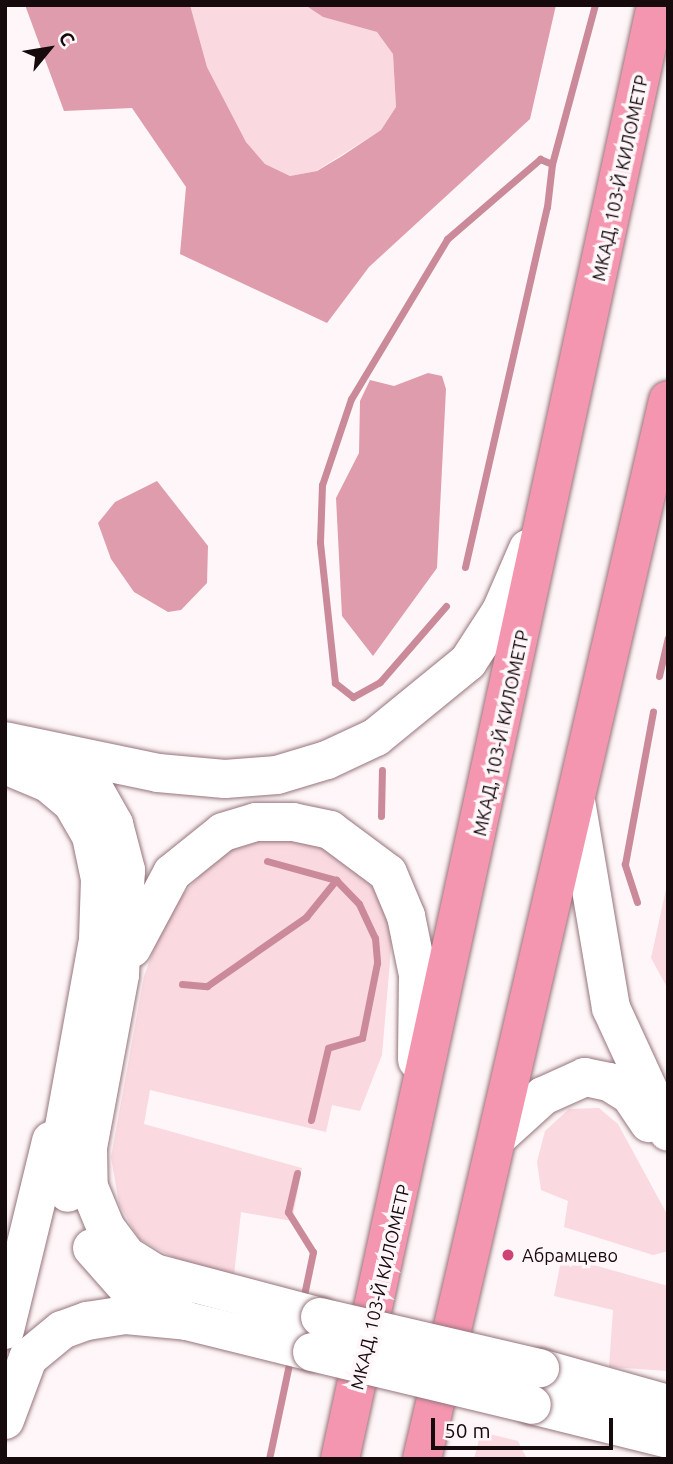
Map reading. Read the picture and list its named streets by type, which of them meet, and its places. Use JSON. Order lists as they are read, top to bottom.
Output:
{
  "streets": {
    "highway": ["МКАД, 103-Й КИЛОМЕТР"]
  },
  "places": ["Абрамцево"],
  "scale_bar": "50 m",
  "north": "top right"
}
